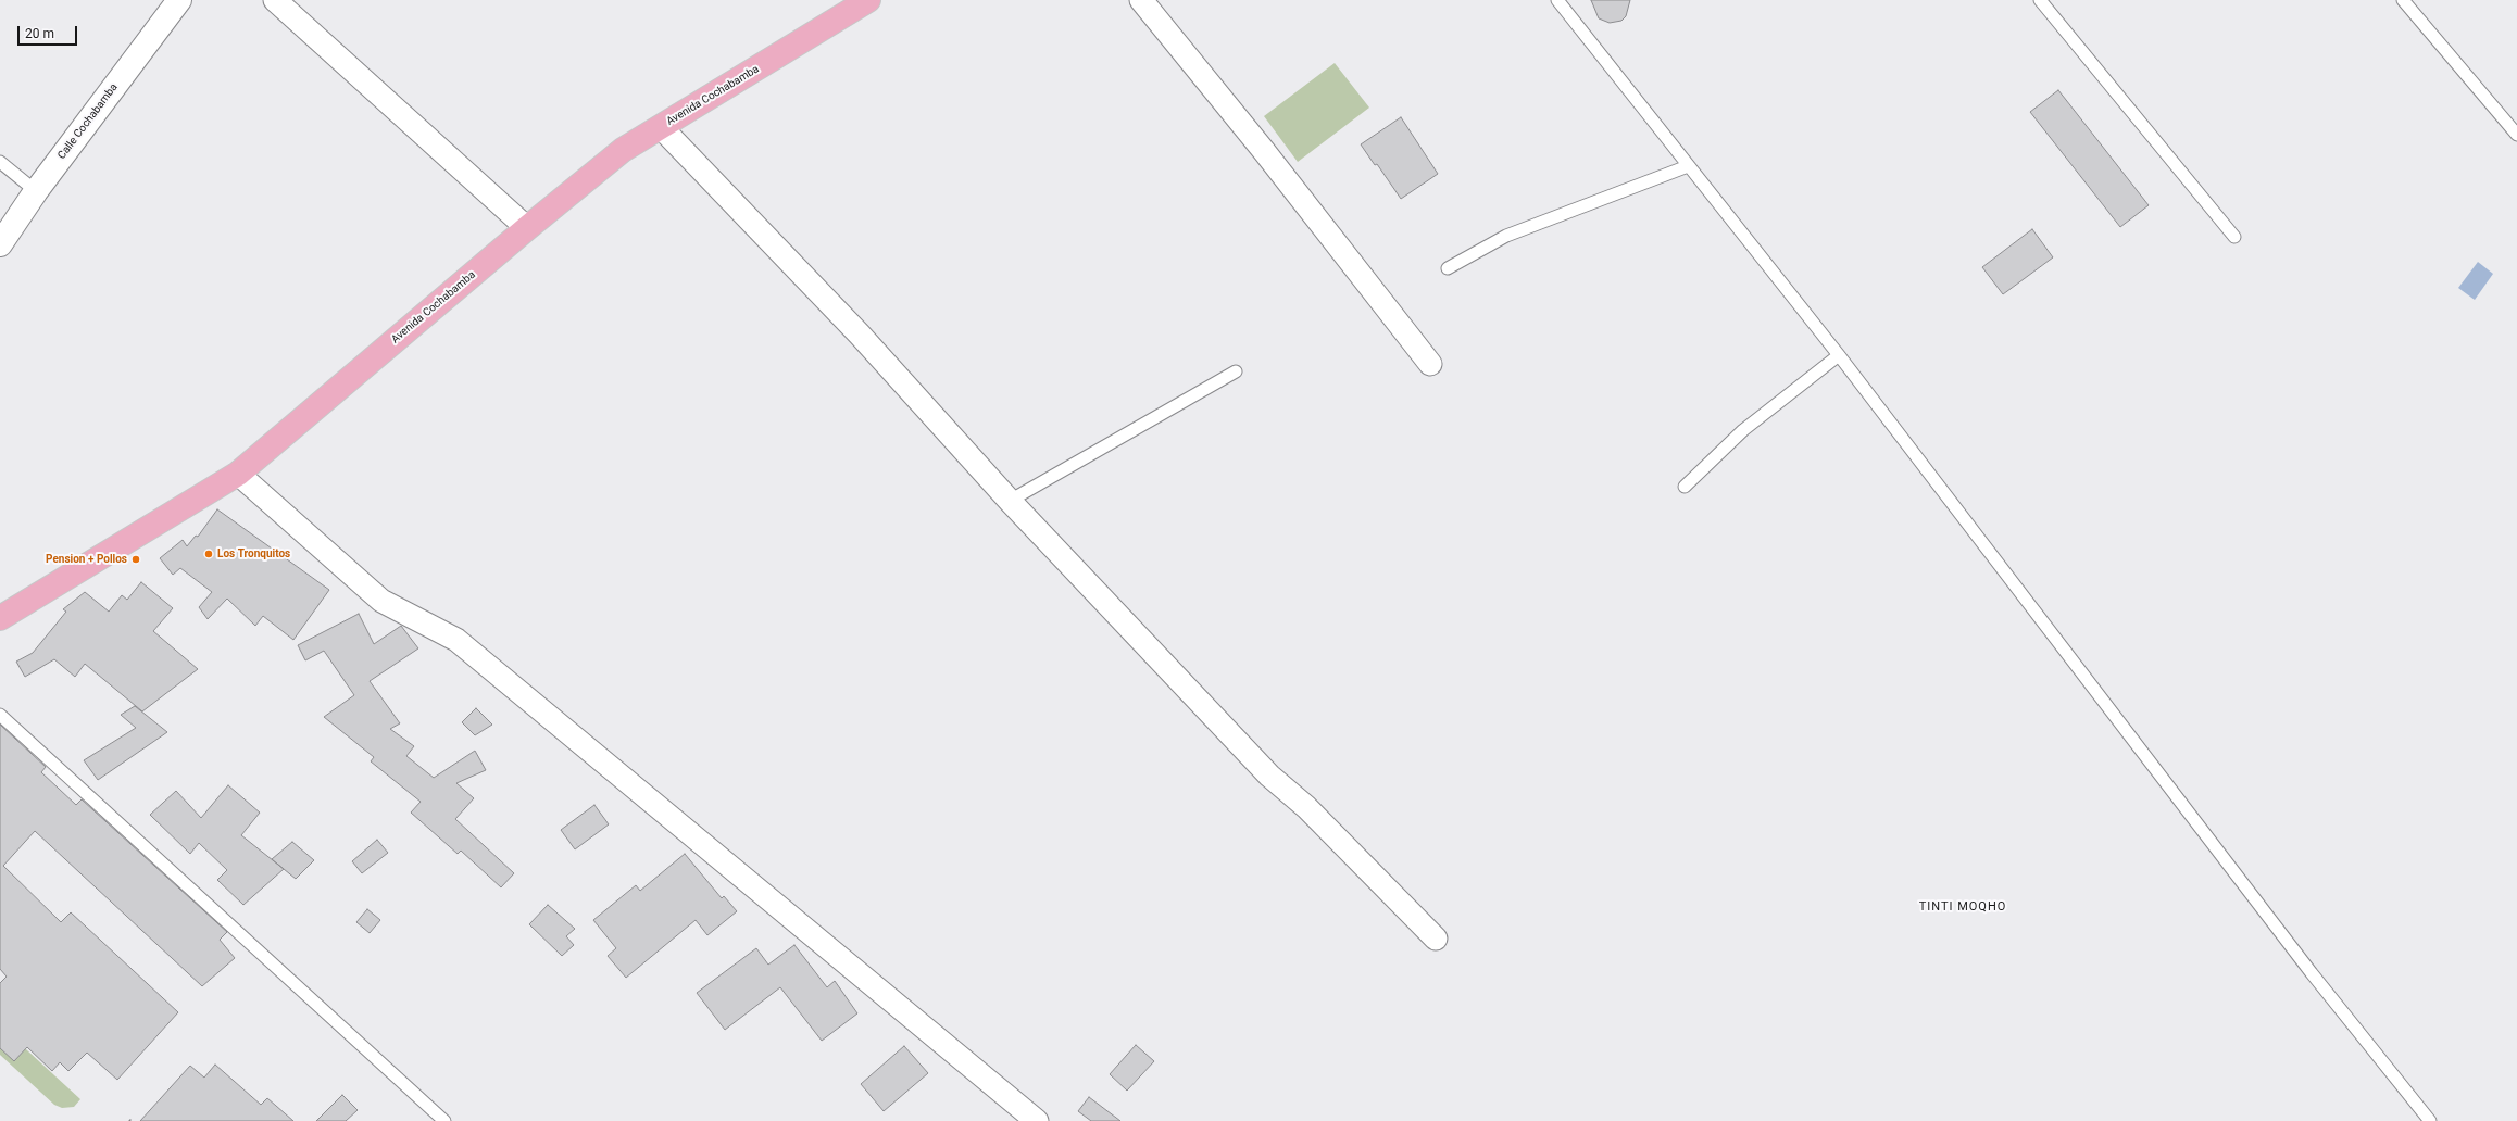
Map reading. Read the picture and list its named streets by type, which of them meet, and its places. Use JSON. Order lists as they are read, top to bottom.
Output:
{
  "streets": {
    "main road": ["Avenida Cochabamba"],
    "street": ["Calle Cochabamba"]
  },
  "districts": ["TINTI MOQHO"],
  "places": ["Los Tronquitos", "Pension + Pollos"],
  "scale_bar": "20 m"
}
